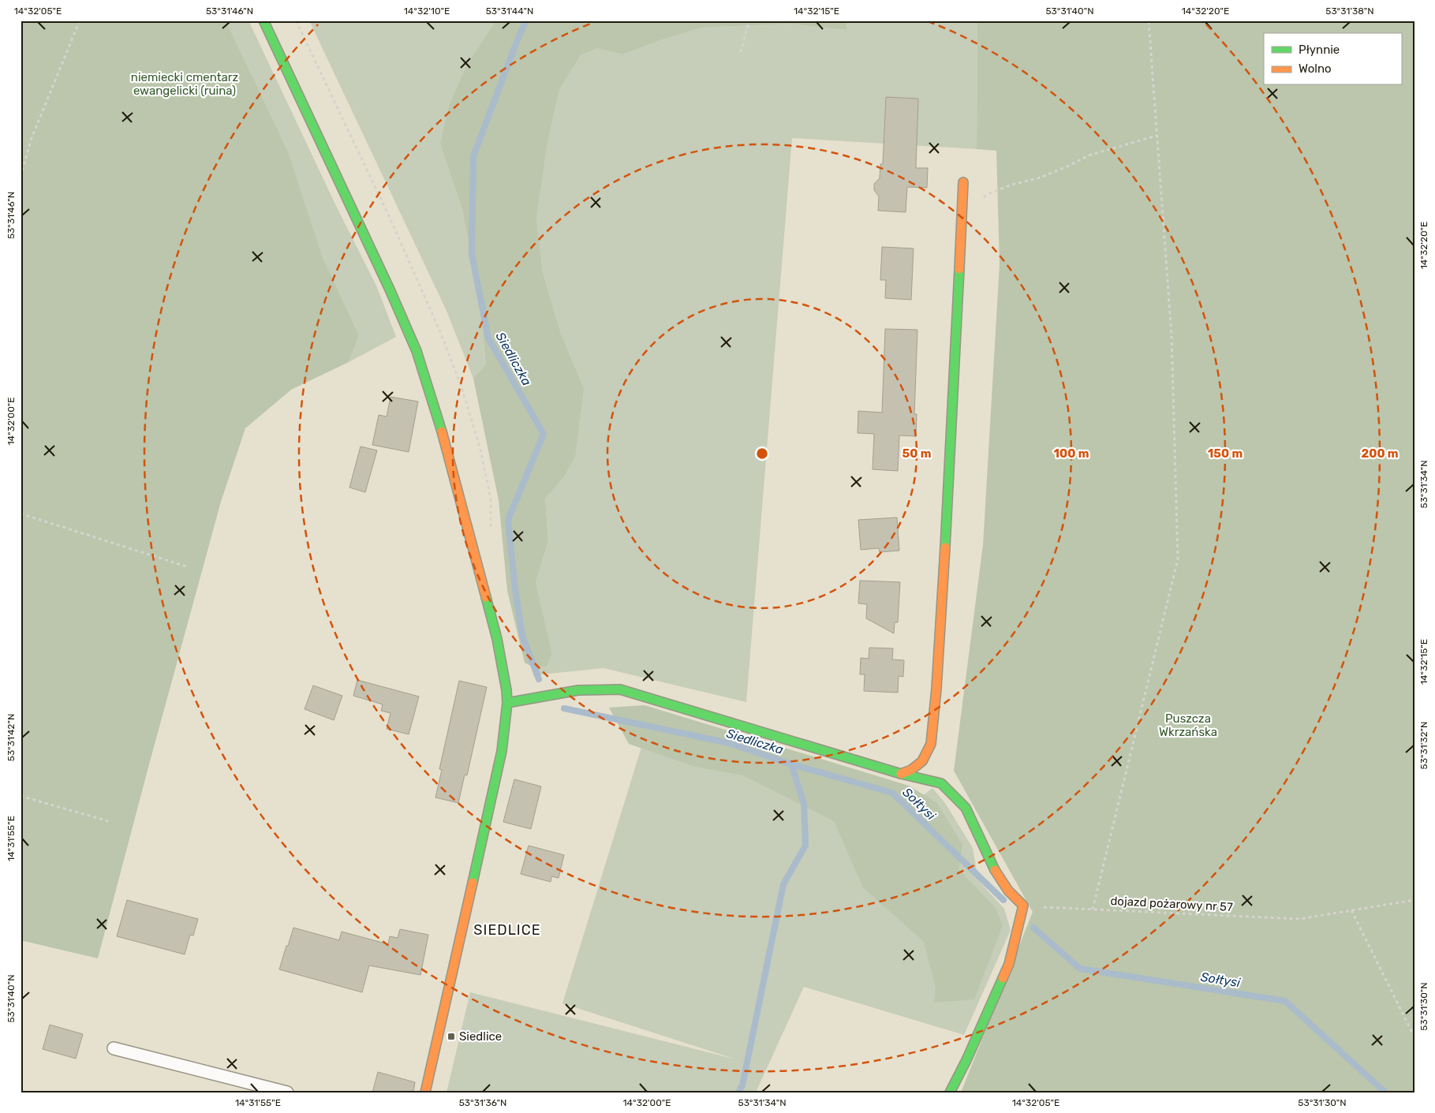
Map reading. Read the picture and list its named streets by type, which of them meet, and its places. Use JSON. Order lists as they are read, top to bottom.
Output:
{
  "streets": {
    "path": ["dojazd pożarowy nr 57"]
  },
  "districts": ["SIEDLICE"],
  "water": ["Siedliczka", "Sołtysi"],
  "parks": ["niemiecki cmentarz ewangelicki (ruina)", "Puszcza Wkrzańska"],
  "places": {
    "transit": ["Siedlice"]
  },
  "legend": ["Płynnie", "Wolno"],
  "coordinates": [
    "14°32'05\"E",
    "53°31'46\"N",
    "14°32'10\"E",
    "53°31'44\"N",
    "14°32'15\"E",
    "53°31'40\"N",
    "14°32'20\"E",
    "53°31'38\"N",
    "14°32'00\"E",
    "53°31'34\"N",
    "53°31'42\"N",
    "53°31'32\"N",
    "14°31'55\"E",
    "53°31'30\"N",
    "53°31'36\"N"
  ],
  "rings": [
    "50 m",
    "100 m",
    "150 m",
    "200 m"
  ]
}
